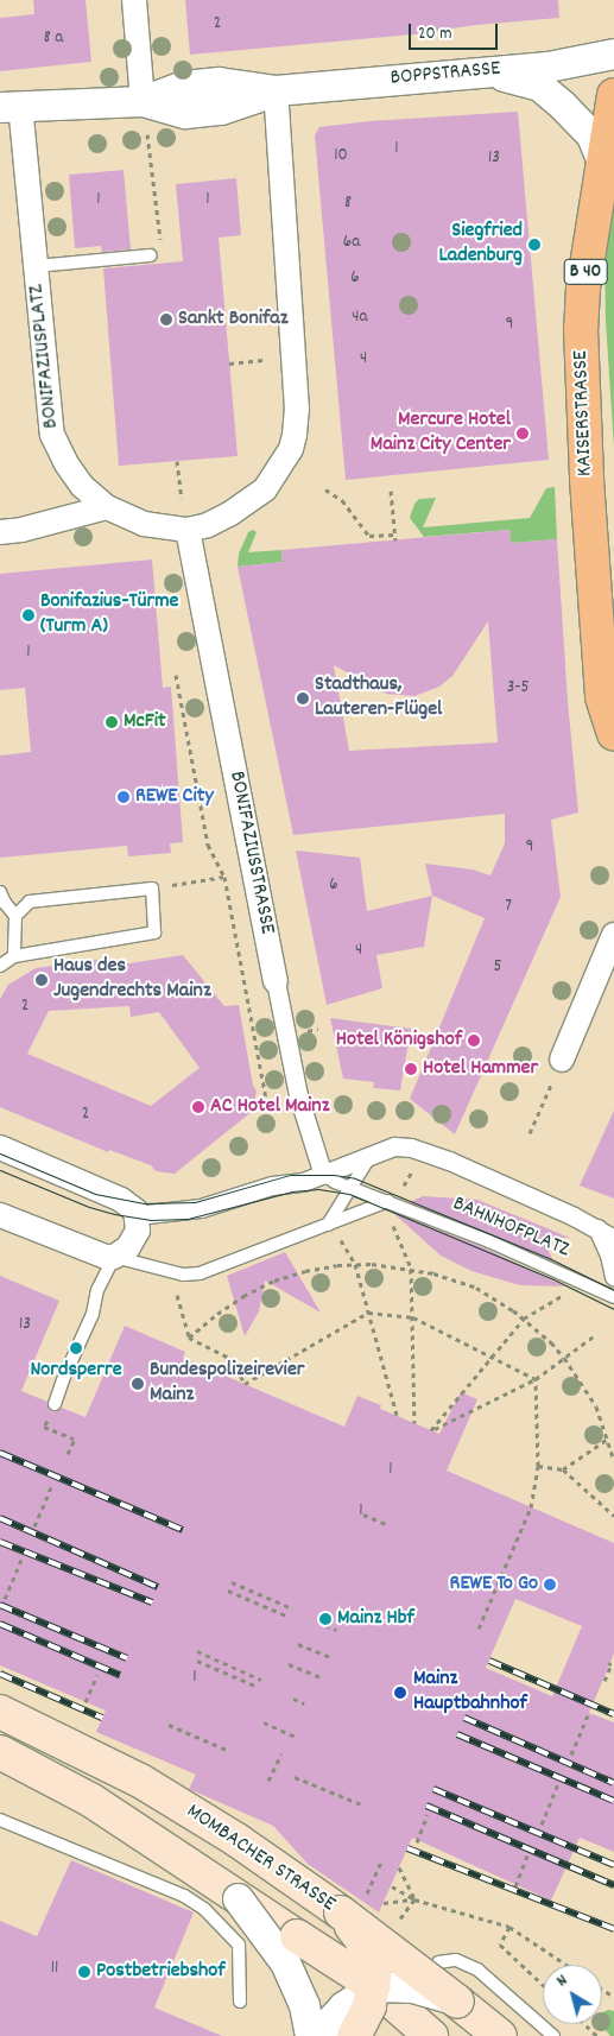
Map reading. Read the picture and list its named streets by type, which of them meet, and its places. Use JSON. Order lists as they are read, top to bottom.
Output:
{
  "streets": {
    "main road": ["B 40", "KAISERSTRASSE", "MOMBACHER STRASSE"],
    "street": [
      "BOPPSTRASSE",
      "BONIFAZIUSPLATZ",
      "BONIFAZIUSSTRASSE",
      "BAHNHOFPLATZ"
    ]
  },
  "crossings": [
    ["BOPPSTRASSE", "BONIFAZIUSPLATZ"],
    ["BONIFAZIUSPLATZ", "BONIFAZIUSSTRASSE"],
    ["BONIFAZIUSSTRASSE", "BAHNHOFPLATZ"]
  ],
  "places": [
    "Siegfried Ladenburg",
    "Sankt Bonifaz",
    "Mercure Hotel Mainz City Center",
    "Bonifazius-Türme (Turm A)",
    "Stadthaus, Lauteren-Flügel",
    "McFit",
    "REWE City",
    "Haus des Jugendrechts Mainz",
    "Hotel Königshof",
    "Hotel Hammer",
    "AC Hotel Mainz",
    "Nordsperre",
    "Bundespolizeirevier Mainz",
    "REWE To Go",
    "Mainz Hbf",
    "Mainz Hauptbahnhof",
    "Postbetriebshof"
  ],
  "house_numbers": [
    "2",
    "8 a",
    "1",
    "10",
    "13",
    "1",
    "1",
    "8",
    "6a",
    "6",
    "4a",
    "9",
    "4",
    "1",
    "3-5",
    "9",
    "6",
    "7",
    "4",
    "5",
    "2",
    "2",
    "13",
    "1",
    "1",
    "1",
    "11"
  ],
  "scale_bar": "20 m",
  "north": "top left"
}
